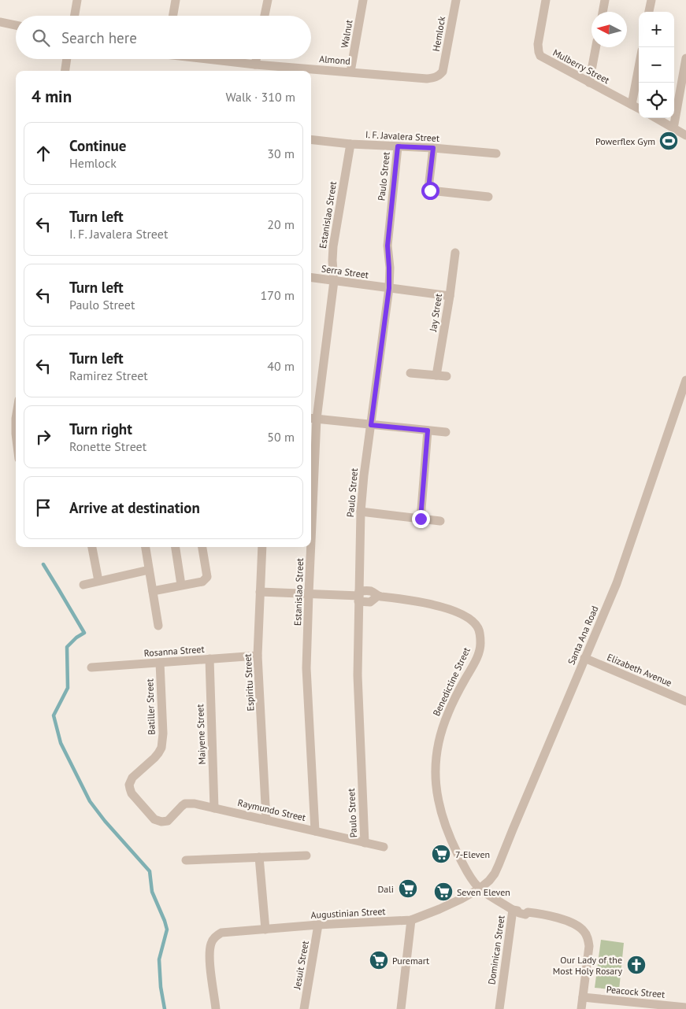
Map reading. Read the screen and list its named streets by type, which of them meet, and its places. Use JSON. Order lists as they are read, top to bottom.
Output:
{
  "streets": {
    "street": [
      "Walnut",
      "Hemlock",
      "Almond",
      "Mulberry Street",
      "I. F. Javalera Street",
      "Paulo Street",
      "Estanislao Street",
      "Serra Street",
      "Jay Street",
      "Santa Ana Road",
      "Rosanna Street",
      "Elizabeth Avenue",
      "Benedictine Street",
      "Espiritu Street",
      "Batiller Street",
      "Maiyene Street",
      "Raymundo Street",
      "Augustinian Street",
      "Dominican Street",
      "Jesuit Street",
      "Peacock Street"
    ]
  },
  "crossings": [
    ["Walnut", "Almond"],
    ["Hemlock", "Almond"],
    ["I. F. Javalera Street", "Paulo Street"],
    ["I. F. Javalera Street", "Estanislao Street"],
    ["Paulo Street", "Serra Street"],
    ["Paulo Street", "Benedictine Street"],
    ["Paulo Street", "Raymundo Street"],
    ["Estanislao Street", "Serra Street"],
    ["Estanislao Street", "Benedictine Street"],
    ["Estanislao Street", "Raymundo Street"],
    ["Serra Street", "Jay Street"],
    ["Santa Ana Road", "Elizabeth Avenue"],
    ["Santa Ana Road", "Benedictine Street"],
    ["Santa Ana Road", "Augustinian Street"],
    ["Santa Ana Road", "Dominican Street"],
    ["Rosanna Street", "Espiritu Street"],
    ["Rosanna Street", "Batiller Street"],
    ["Rosanna Street", "Maiyene Street"],
    ["Benedictine Street", "Espiritu Street"],
    ["Benedictine Street", "Augustinian Street"],
    ["Benedictine Street", "Dominican Street"],
    ["Espiritu Street", "Raymundo Street"],
    ["Batiller Street", "Raymundo Street"],
    ["Maiyene Street", "Raymundo Street"],
    ["Augustinian Street", "Dominican Street"],
    ["Augustinian Street", "Jesuit Street"]
  ],
  "places": {
    "sports": ["Powerflex Gym"],
    "supermarket": [
      "7-Eleven",
      "Dali",
      "Seven Eleven",
      "Puremart"
    ],
    "church": ["Our Lady of the Most Holy Rosary"]
  },
  "north": "left",
  "page": {
    "map_buttons": ["+", "−"],
    "search": "Search here",
    "heading": ["4 min", "Walk · 310 m"],
    "list": [
      ["Continue", "Hemlock", "30 m"],
      ["Turn left", "I. F. Javalera Street", "20 m"],
      ["Turn left", "Paulo Street", "170 m"],
      ["Turn left", "Ramirez Street", "40 m"],
      ["Turn right", "Ronette Street", "50 m"],
      "Arrive at destination"
    ]
  }
}
